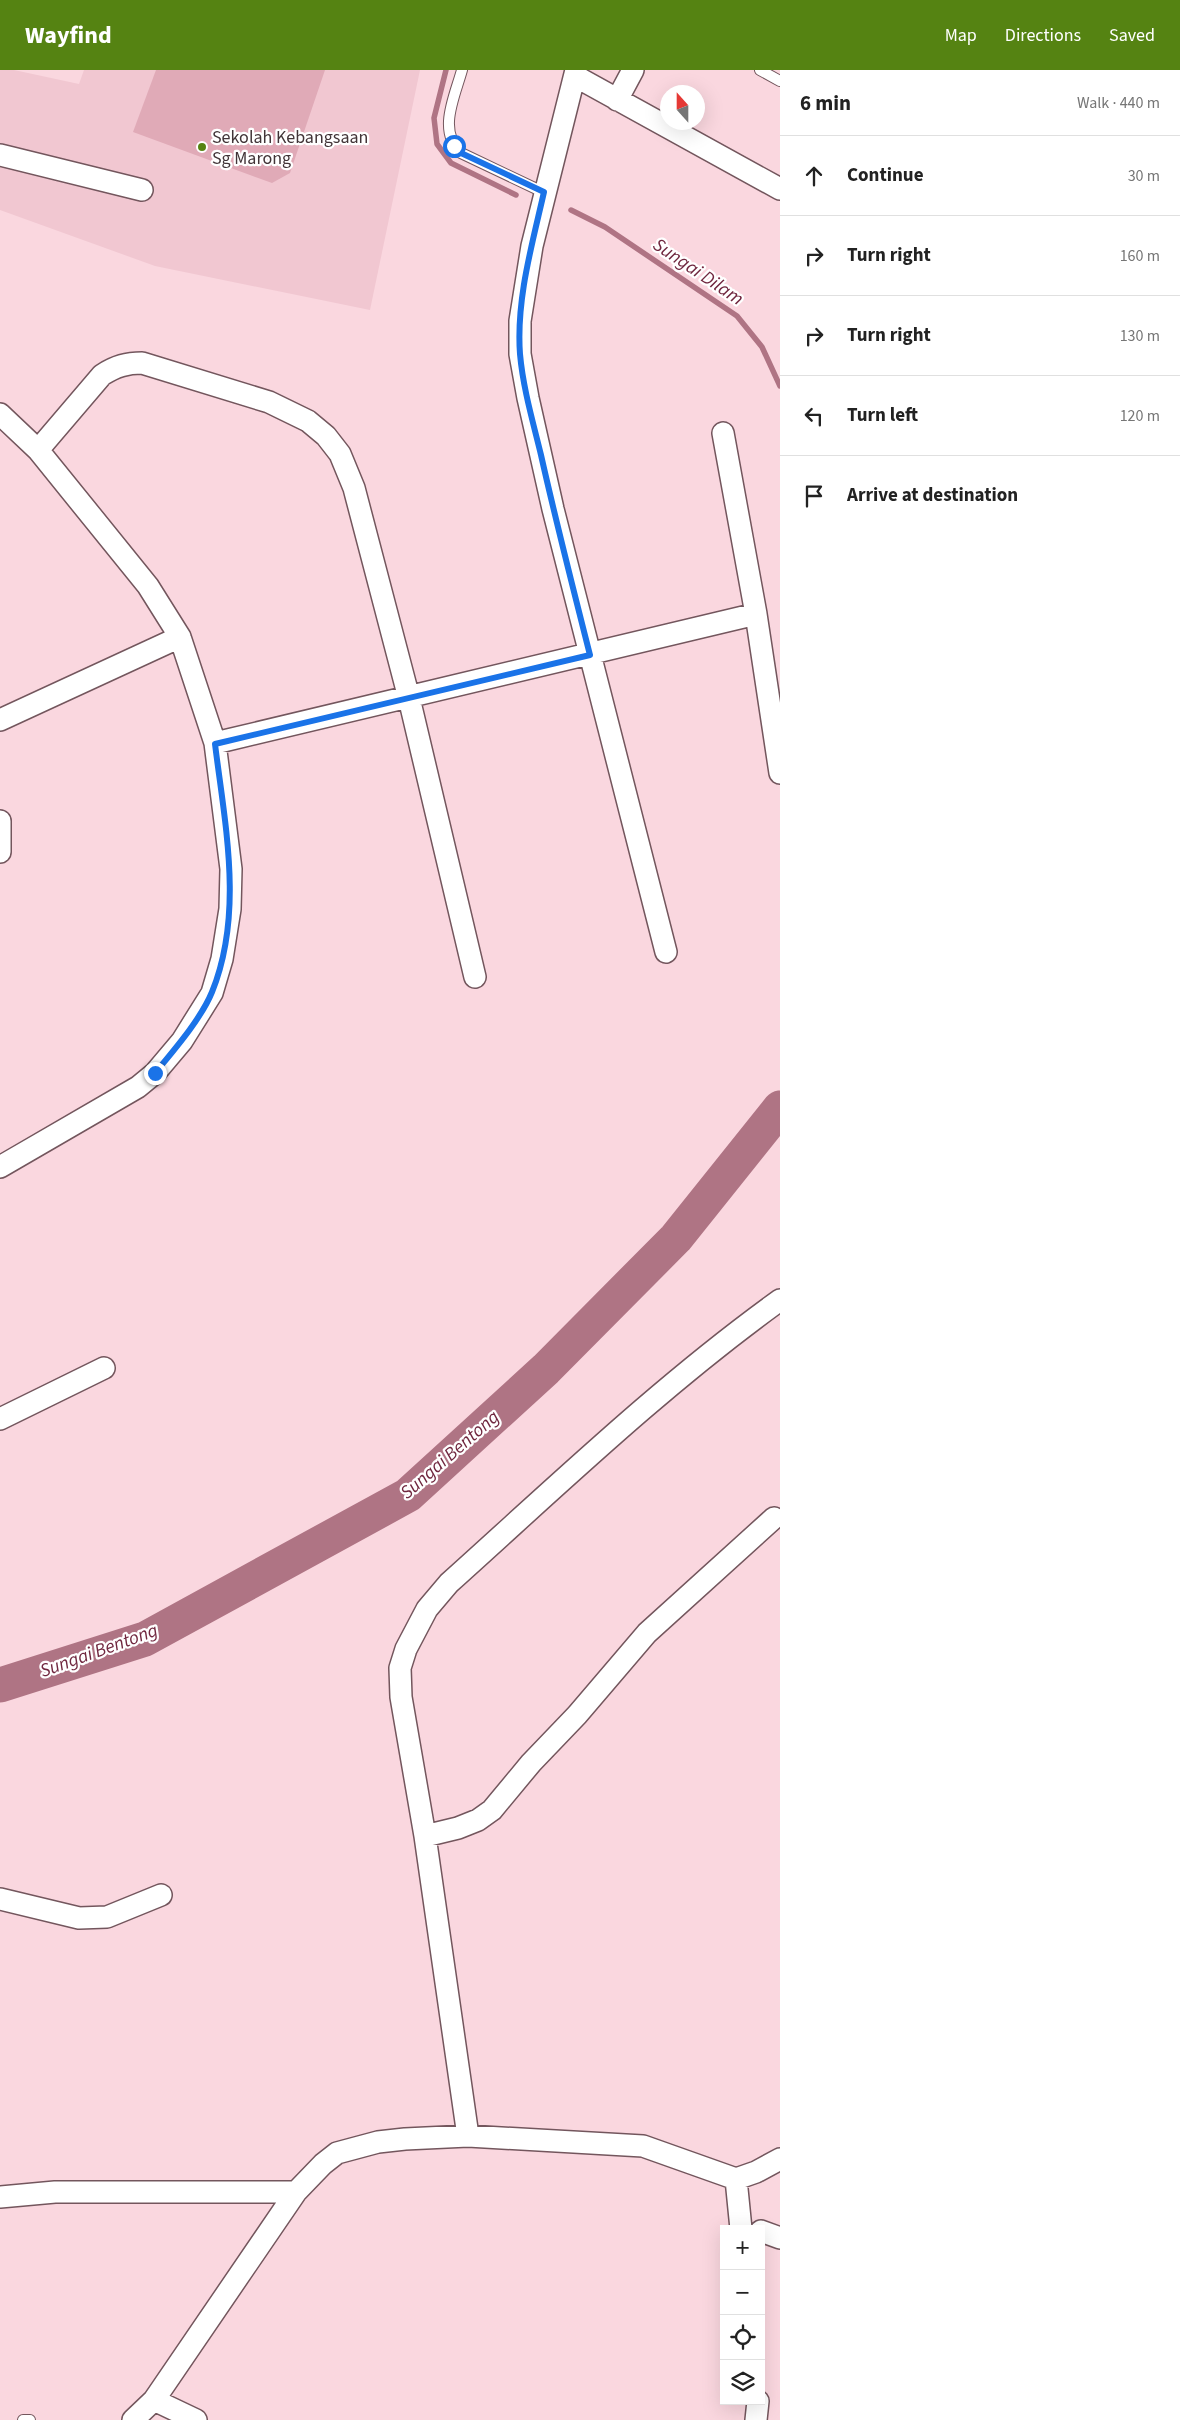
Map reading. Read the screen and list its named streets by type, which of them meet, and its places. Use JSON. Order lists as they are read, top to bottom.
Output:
{
  "water": ["Sungai Dilam", "Sungai Bentong"],
  "places": ["Sekolah Kebangsaan Sg Marong"],
  "north": "top",
  "page": {
    "header": "Wayfind",
    "nav": ["Map", "Directions", "Saved"],
    "heading": ["6 min", "Walk · 440 m"],
    "list": [
      ["Continue", "30 m"],
      ["Turn right", "160 m"],
      ["Turn right", "130 m"],
      ["Turn left", "120 m"],
      "Arrive at destination"
    ],
    "map_buttons": ["+", "−"]
  }
}
